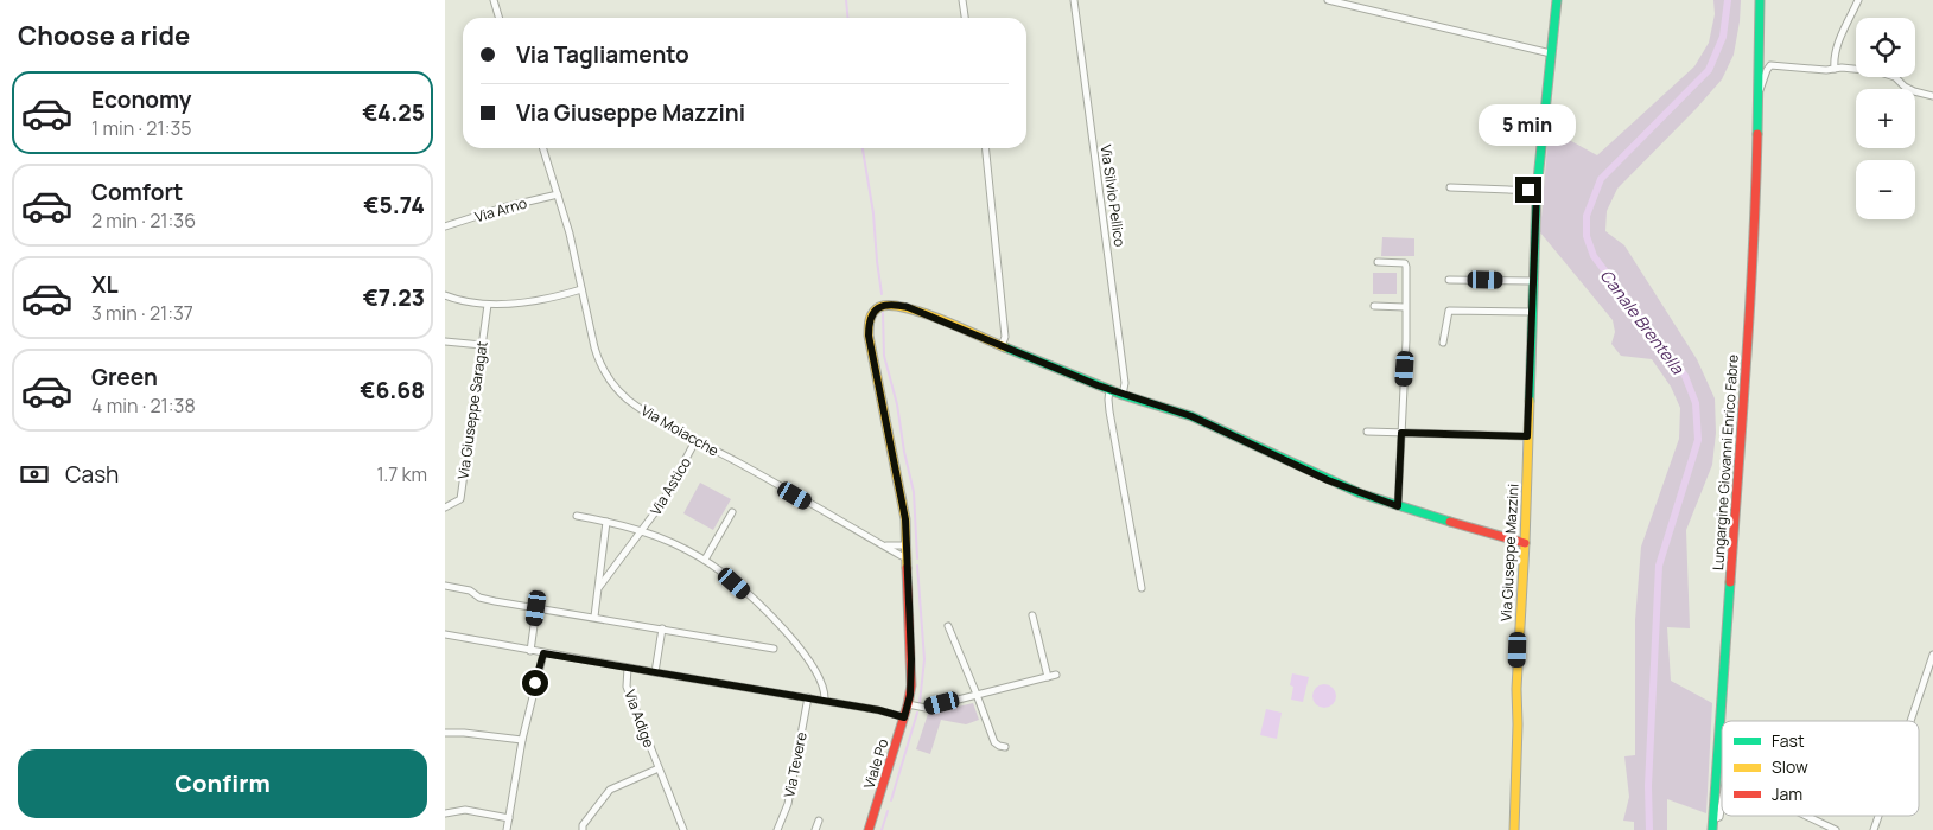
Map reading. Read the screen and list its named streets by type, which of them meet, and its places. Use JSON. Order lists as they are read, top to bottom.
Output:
{
  "streets": {
    "street": [
      "Via Silvio Pellico",
      "Via Arno",
      "Via Giuseppe Saragat",
      "Via Moiacche",
      "Lungargine Giovanni Enrico Fabre",
      "Via Astico",
      "Via Giuseppe Mazzini",
      "Via Adige",
      "Viale Po",
      "Via Tevere"
    ]
  },
  "crossings": [
    ["Via Arno", "Via Moiacche"],
    ["Via Moiacche", "Via Astico"],
    ["Via Moiacche", "Viale Po"]
  ],
  "water": ["Canale Brentella"],
  "legend": ["Fast", "Slow", "Jam"],
  "page": {
    "heading": "Choose a ride",
    "map_buttons": ["+", "−"],
    "banner": ["Via Tagliamento", "Via Giuseppe Mazzini"],
    "list": [
      {
        "name": "Economy",
        "note": "1 min · 21:35",
        "value": "€4.25"
      },
      {
        "name": "Comfort",
        "note": "2 min · 21:36",
        "value": "€5.74"
      },
      {
        "name": "XL",
        "note": "3 min · 21:37",
        "value": "€7.23"
      },
      {
        "name": "Green",
        "note": "4 min · 21:38",
        "value": "€6.68"
      }
    ],
    "bubble": "5 min",
    "pay": ["Cash", "1.7 km"],
    "buttons": "Confirm"
  }
}
